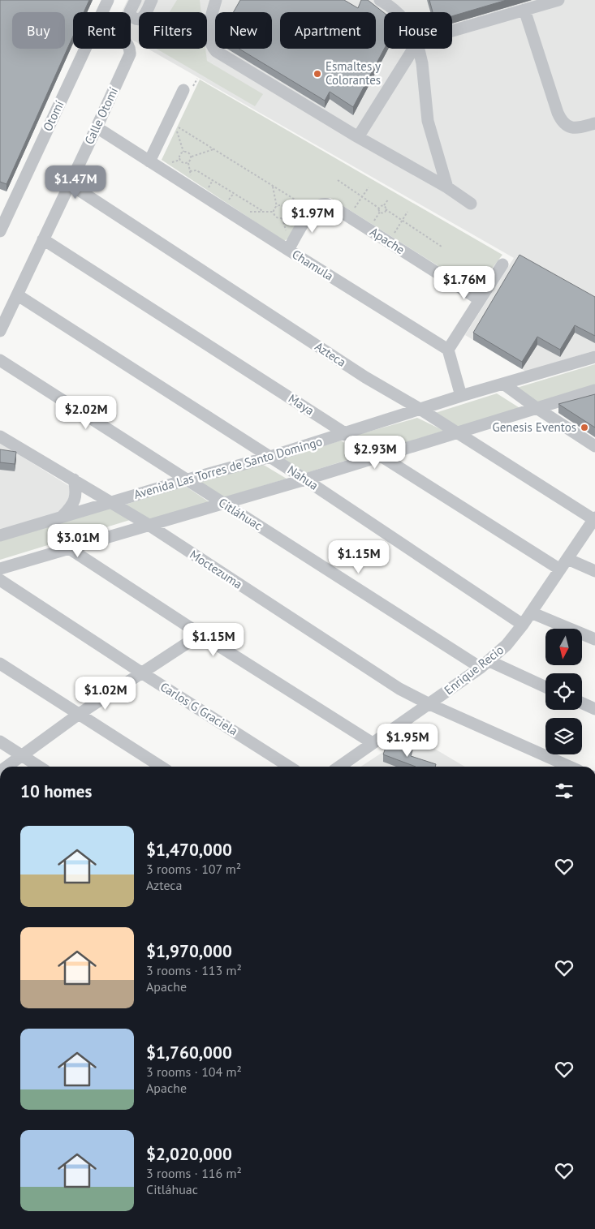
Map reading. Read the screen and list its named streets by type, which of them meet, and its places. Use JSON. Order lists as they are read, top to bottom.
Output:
{
  "streets": {
    "street": [
      "Otomí",
      "Calle Otomí",
      "Apache",
      "Chamula",
      "Azteca",
      "Maya",
      "Avenida Las Torres de Santo Domingo",
      "Nahua",
      "Citláhuac",
      "Moctezuma",
      "Enrique Recio",
      "Carlos G Graciela"
    ]
  },
  "crossings": [
    ["Calle Otomí", "Chamula"],
    ["Calle Otomí", "Azteca"],
    ["Calle Otomí", "Maya"],
    ["Calle Otomí", "Nahua"],
    ["Apache", "Chamula"],
    ["Azteca", "Avenida Las Torres de Santo Domingo"],
    ["Azteca", "Enrique Recio"],
    ["Maya", "Avenida Las Torres de Santo Domingo"],
    ["Maya", "Enrique Recio"],
    ["Avenida Las Torres de Santo Domingo", "Nahua"],
    ["Avenida Las Torres de Santo Domingo", "Citláhuac"],
    ["Avenida Las Torres de Santo Domingo", "Moctezuma"],
    ["Nahua", "Enrique Recio"],
    ["Citláhuac", "Enrique Recio"],
    ["Moctezuma", "Enrique Recio"]
  ],
  "places": ["Esmaltes y Colorantes", "Genesis Eventos"],
  "north": "bottom",
  "page": {
    "chip": [
      "Buy",
      "Rent",
      "Filters",
      "New",
      "Apartment",
      "House"
    ],
    "price": [
      "$1.47M",
      "$1.97M",
      "$1.76M",
      "$2.02M",
      "$2.93M",
      "$3.01M",
      "$1.15M",
      "$1.15M",
      "$1.02M",
      "$1.95M"
    ],
    "heading": "10 homes",
    "list": [
      {
        "name": "$1,470,000",
        "note": "3 rooms · 107 m² · Azteca"
      },
      {
        "name": "$1,970,000",
        "note": "3 rooms · 113 m² · Apache"
      },
      {
        "name": "$1,760,000",
        "note": "3 rooms · 104 m² · Apache"
      },
      {
        "name": "$2,020,000",
        "note": "3 rooms · 116 m² · Citláhuac"
      }
    ]
  }
}
